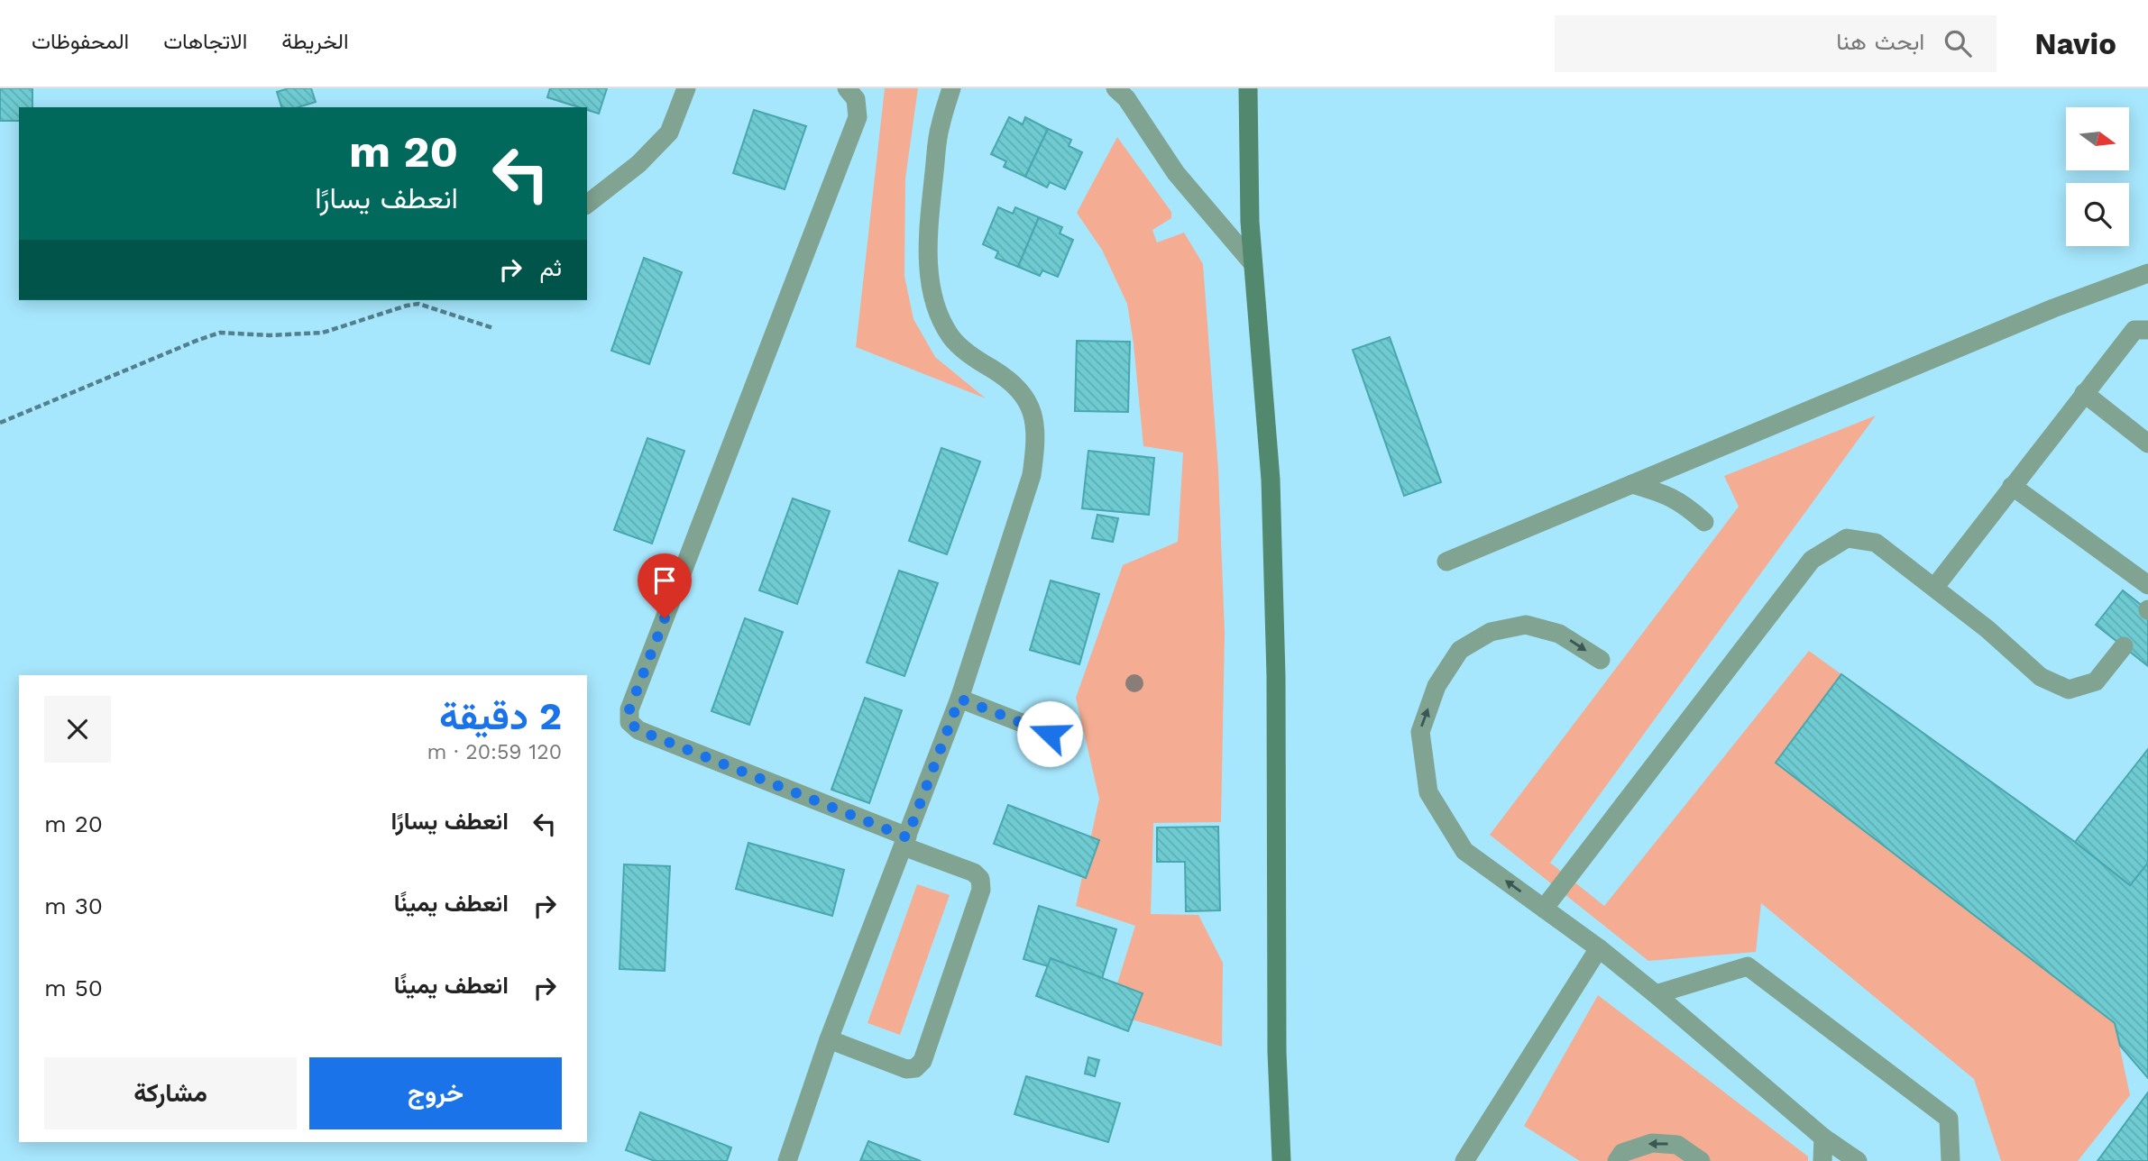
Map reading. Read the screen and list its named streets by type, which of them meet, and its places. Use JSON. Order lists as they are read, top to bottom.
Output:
{
  "north": "right",
  "page": {
    "header": "Navio",
    "search": "ابحث هنا",
    "nav": ["الخريطة", "الاتجاهات", "المحفوظات"],
    "turn": ["20 m", "انعطف يسارًا"],
    "then": "ثم",
    "heading": ["2 دقيقة", "120 m · 20:59"],
    "list": [
      {
        "name": "انعطف يسارًا",
        "value": "20 m"
      },
      {
        "name": "انعطف يمينًا",
        "value": "30 m"
      },
      {
        "name": "انعطف يمينًا",
        "value": "50 m"
      }
    ],
    "buttons": ["خروج", "مشاركة"]
  }
}
